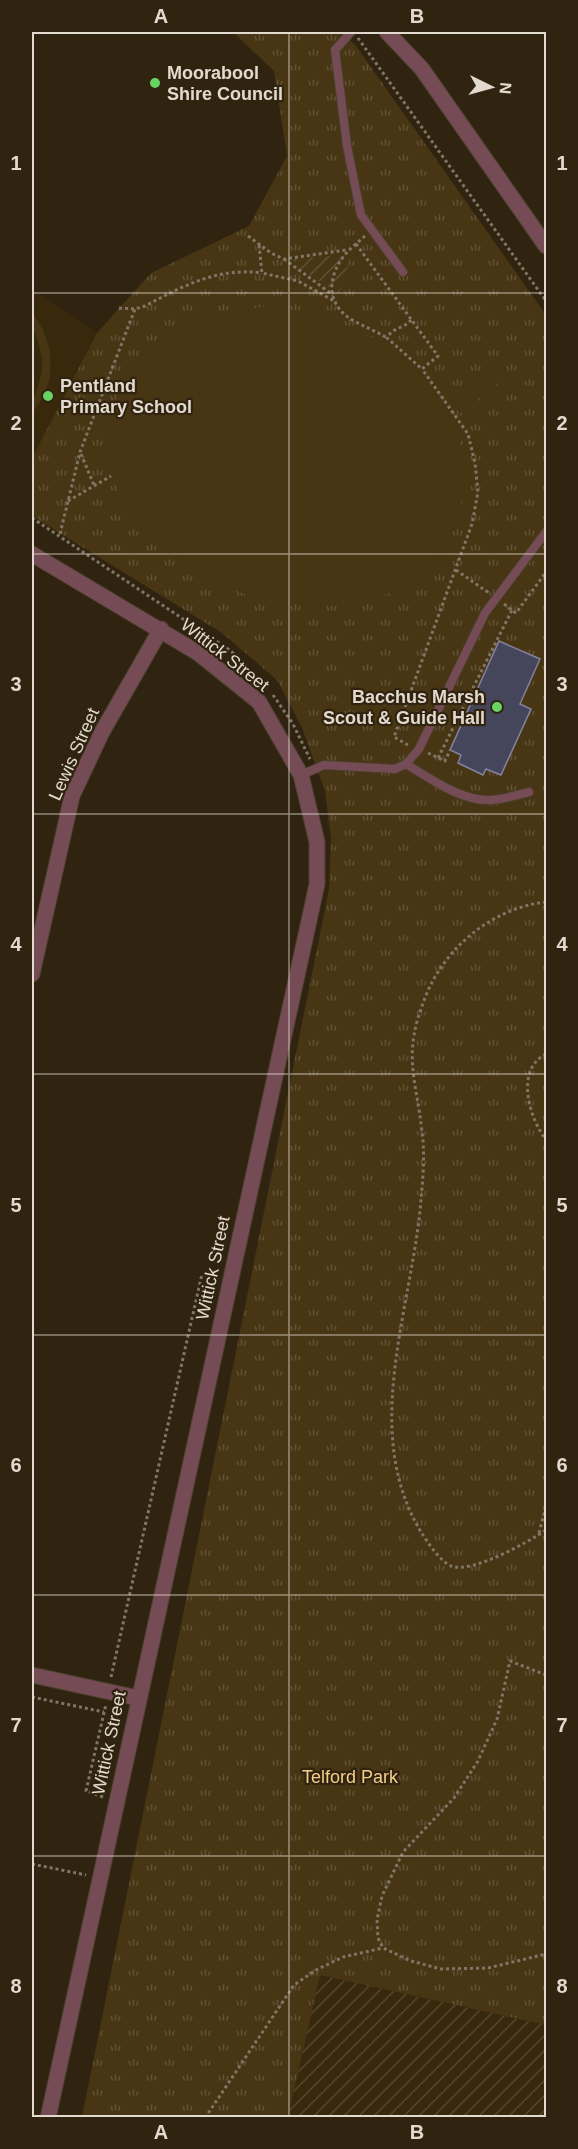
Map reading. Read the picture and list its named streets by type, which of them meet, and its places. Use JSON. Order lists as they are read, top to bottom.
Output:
{
  "streets": {
    "street": ["Wittick Street", "Lewis Street"]
  },
  "crossings": [
    ["Wittick Street", "Lewis Street"]
  ],
  "parks": ["Telford Park"],
  "places": ["Moorabool Shire Council", "Pentland Primary School", "Bacchus Marsh Scout & Guide Hall"],
  "north": "right",
  "grid": {
    "columns": ["A", "B"],
    "rows": [
      "1",
      "2",
      "3",
      "4",
      "5",
      "6",
      "7",
      "8"
    ]
  }
}
